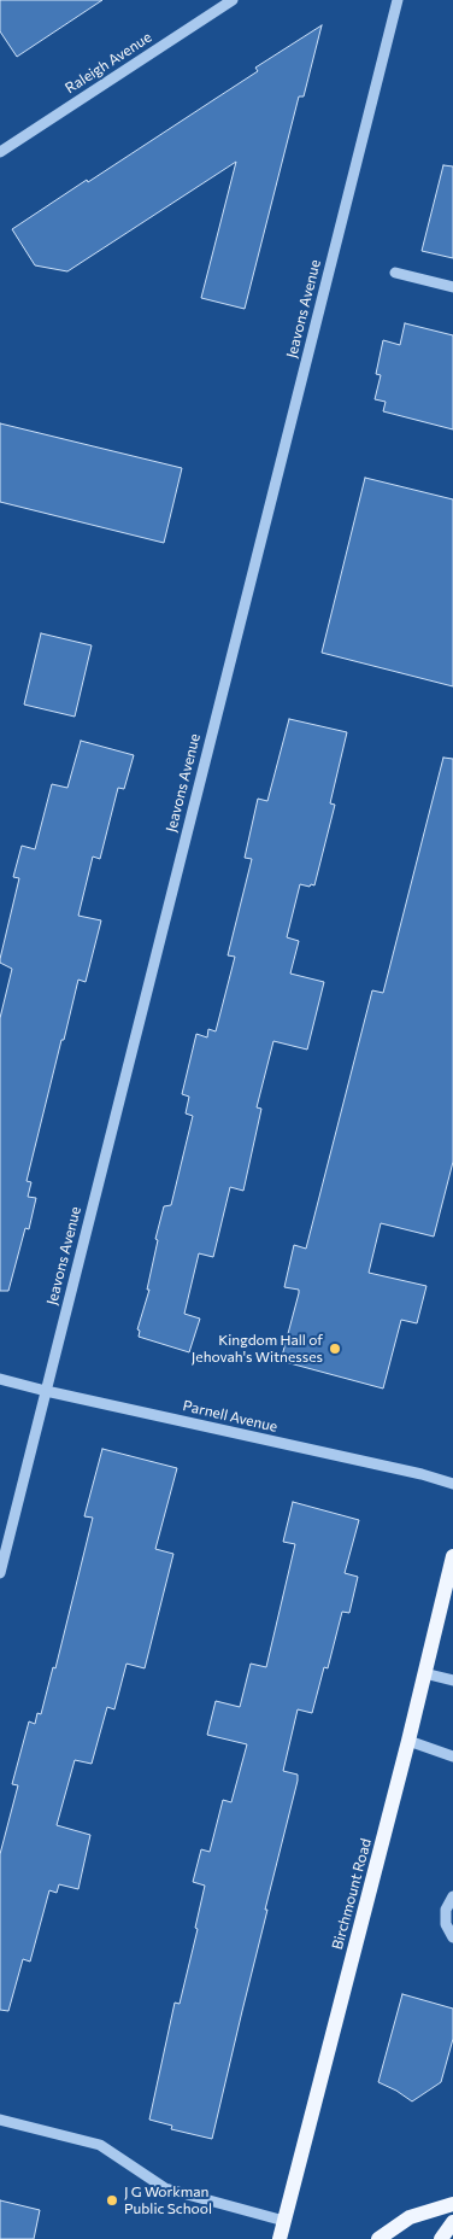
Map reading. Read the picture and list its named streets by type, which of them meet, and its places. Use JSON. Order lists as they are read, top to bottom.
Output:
{
  "streets": {
    "main road": ["Birchmount Road"],
    "street": ["Raleigh Avenue", "Jeavons Avenue", "Parnell Avenue"]
  },
  "crossings": [
    ["Jeavons Avenue", "Parnell Avenue"]
  ],
  "places": ["Kingdom Hall of Jehovah's Witnesses", "J G Workman Public School"]
}
